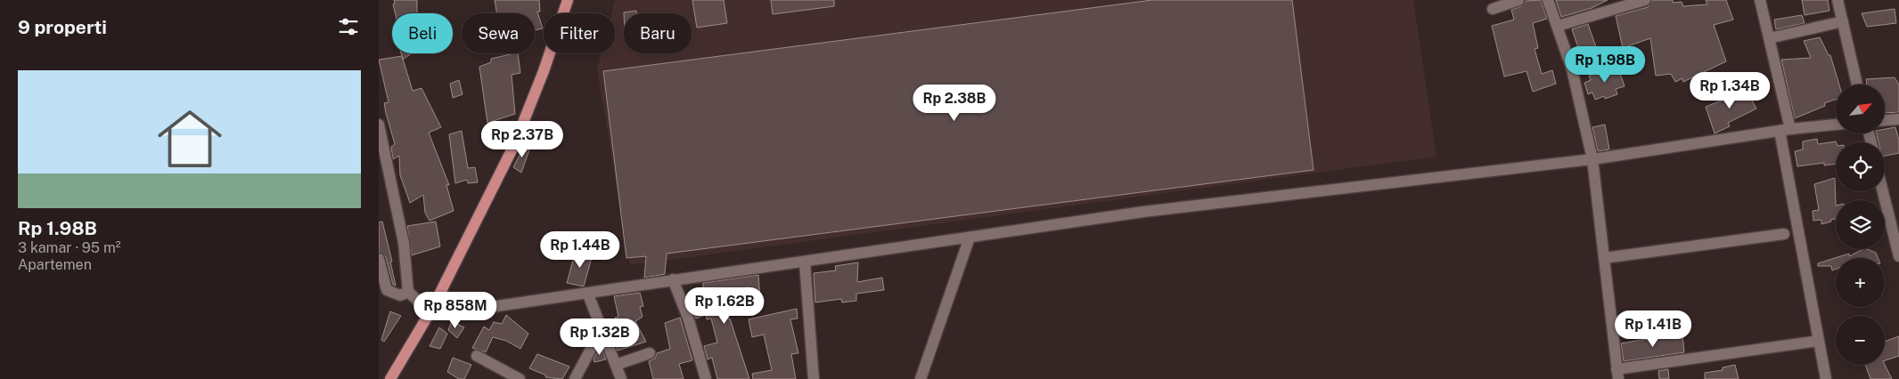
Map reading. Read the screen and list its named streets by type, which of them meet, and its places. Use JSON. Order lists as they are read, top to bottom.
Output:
{
  "north": "top right",
  "page": {
    "heading": "9 properti",
    "chip": [
      "Beli",
      "Sewa",
      "Filter",
      "Baru"
    ],
    "price": [
      "Rp 1.98B",
      "Rp 1.34B",
      "Rp 2.38B",
      "Rp 2.37B",
      "Rp 1.44B",
      "Rp 1.62B",
      "Rp 858M",
      "Rp 1.41B",
      "Rp 1.32B"
    ],
    "list": [
      {
        "name": "Rp 1.98B",
        "note": "3 kamar · 95 m² · Apartemen"
      }
    ],
    "map_buttons": ["+", "−"]
  }
}
